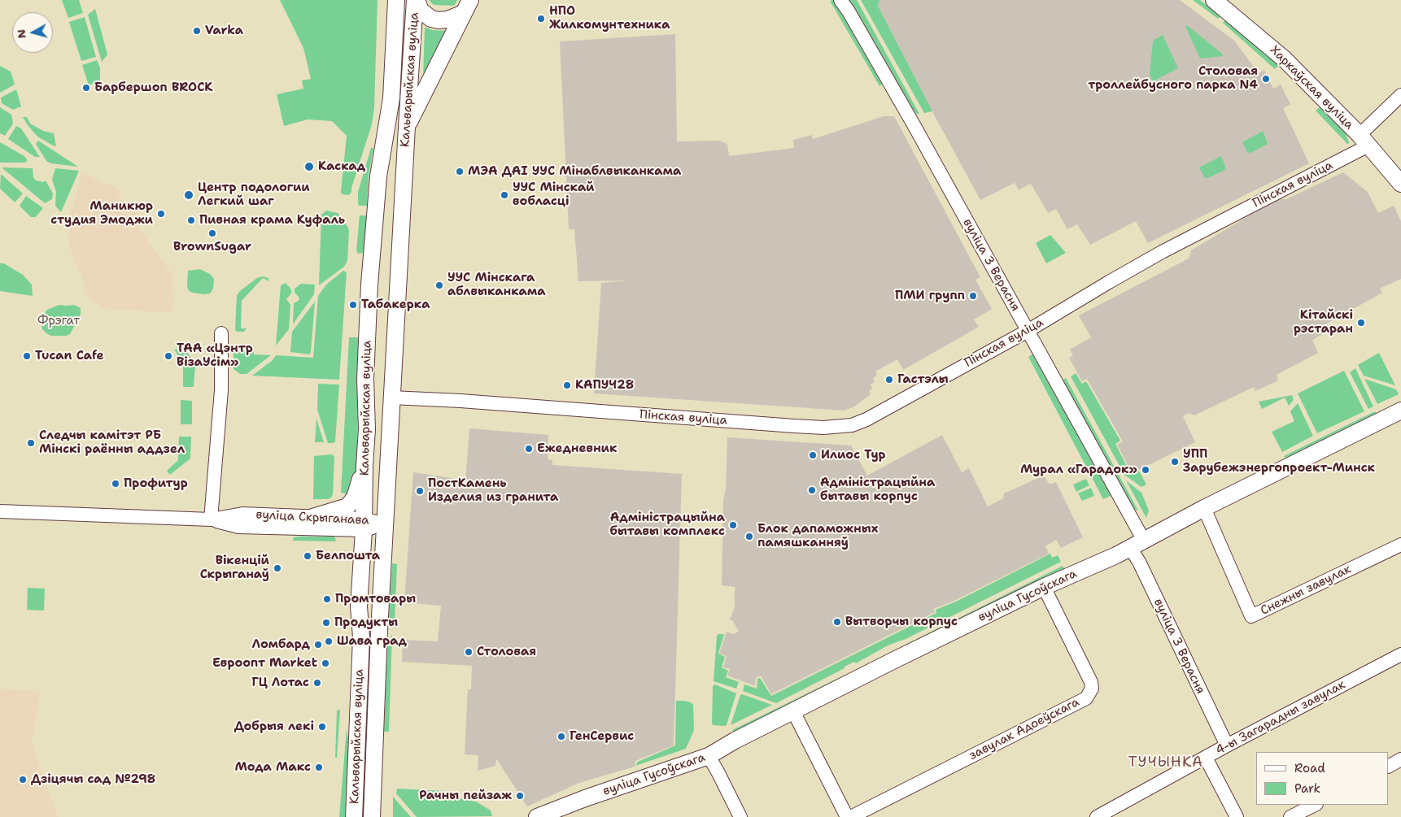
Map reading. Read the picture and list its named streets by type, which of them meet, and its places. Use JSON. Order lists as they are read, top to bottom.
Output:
{
  "streets": {
    "main road": ["Кальварыйская вуліца", "Харкаўская вуліца", "вуліца Гусоўскага"],
    "street": [
      "Пінская вуліца",
      "вуліца 3 Верасня",
      "вуліца Скрыганава",
      "Снежны завулак",
      "4-ы Загарадны завулак",
      "завулак Адоеўскага"
    ]
  },
  "crossings": [
    ["Кальварыйская вуліца", "Пінская вуліца"],
    ["Кальварыйская вуліца", "вуліца Скрыганава"],
    ["Харкаўская вуліца", "Пінская вуліца"],
    ["Пінская вуліца", "вуліца 3 Верасня"],
    ["вуліца 3 Верасня", "вуліца Гусоўскага"],
    ["вуліца 3 Верасня", "4-ы Загарадны завулак"],
    ["Снежны завулак", "вуліца Гусоўскага"],
    ["вуліца Гусоўскага", "завулак Адоеўскага"]
  ],
  "districts": ["ТУЧЫНКА"],
  "parks": ["Фрэгат"],
  "places": [
    "НПО Жилкомунтехника",
    "Varka",
    "Столовая троллейбусного парка N4",
    "Барбершоп BROCK",
    "Каскад",
    "МЭА ДАI УУС Мінаблвыканкама",
    "Центр подологии Легкий шаг",
    "УУС Мінскай вобласці",
    "Маникюр студия Эмоджи",
    "Пивная крама Куфаль",
    "BrownSugar",
    "УУС Мінскага аблвыканкама",
    "ПМИ групп",
    "Табакерка",
    "Кітайскі рэстаран",
    "Tucan Cafe",
    "ТАА «Цэнтр ВізаУсім»",
    "Гастэлы",
    "КАПУЧ28",
    "Следчы камітэт РБ Мінскі раённы аддзел",
    "Ежедневник",
    "Илиос Тур",
    "УПП Зарубежэнергопроект-Минск",
    "Мурал «Гарадок»",
    "Профитур",
    "Адміністрацыйна бытавы корпус",
    "ПостКамень Изделия из гранита",
    "Адміністрацыйна бытавы комплекс",
    "Блок дапаможных памяшканняў",
    "Белпошта",
    "Вікенцій Скрыганаў",
    "Промтовары",
    "Вытворчы корпус",
    "Продукты",
    "Шава град",
    "Ломбард",
    "Столовая",
    "Евроопт Market",
    "ГЦ Лотас",
    "Добрыя лекі",
    "ГенСервис",
    "Мода Макс",
    "Дзіцячы сад №298",
    "Рачны пейзаж"
  ],
  "legend": ["Road", "Park"],
  "north": "left"
}
